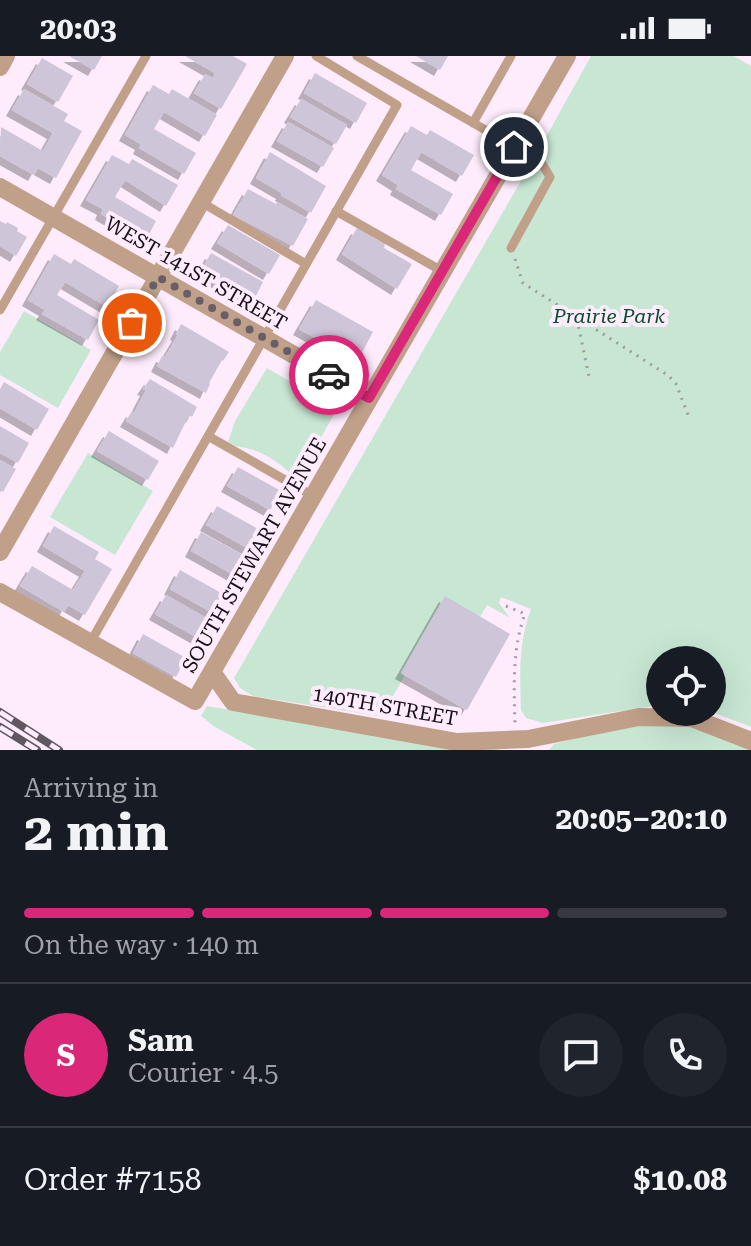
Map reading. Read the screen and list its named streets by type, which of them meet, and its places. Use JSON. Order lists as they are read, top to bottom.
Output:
{
  "streets": {
    "street": ["WEST 141ST STREET", "SOUTH STEWART AVENUE", "140TH STREET"]
  },
  "crossings": [
    ["WEST 141ST STREET", "SOUTH STEWART AVENUE"],
    ["SOUTH STEWART AVENUE", "140TH STREET"]
  ],
  "parks": ["Prairie Park"],
  "page": {
    "status": "20:03",
    "heading": ["2 min", "Arriving in", "20:05–20:10"],
    "panel": [
      "Sam",
      "Courier · 4.5",
      "Order #7158",
      "$10.08"
    ],
    "bar": "On the way · 140 m",
    "round": "S"
  }
}
